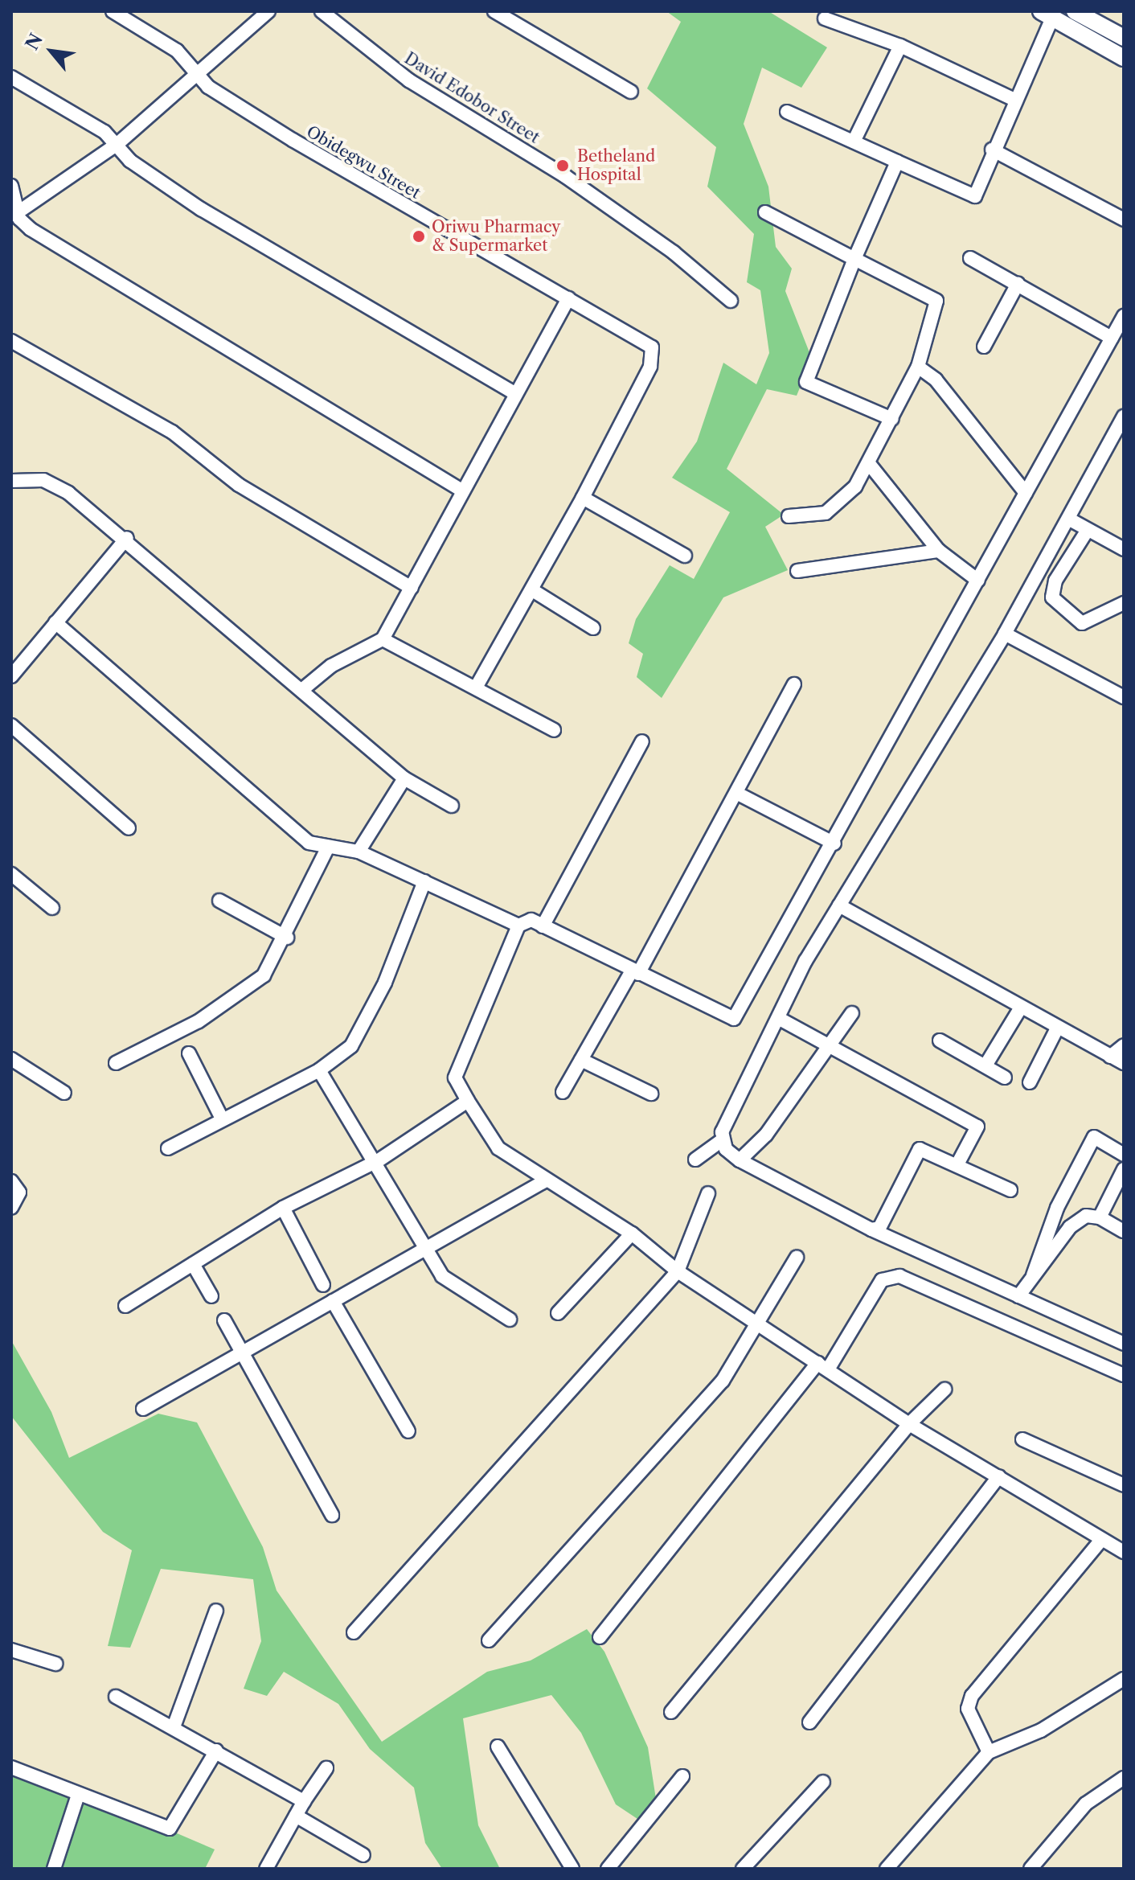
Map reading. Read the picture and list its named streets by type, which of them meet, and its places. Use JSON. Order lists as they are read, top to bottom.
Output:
{
  "streets": {
    "street": ["David Edobor Street", "Obidegwu Street"]
  },
  "places": ["Betheland Hospital", "Oriwu Pharmacy & Supermarket"],
  "north": "top left"
}
